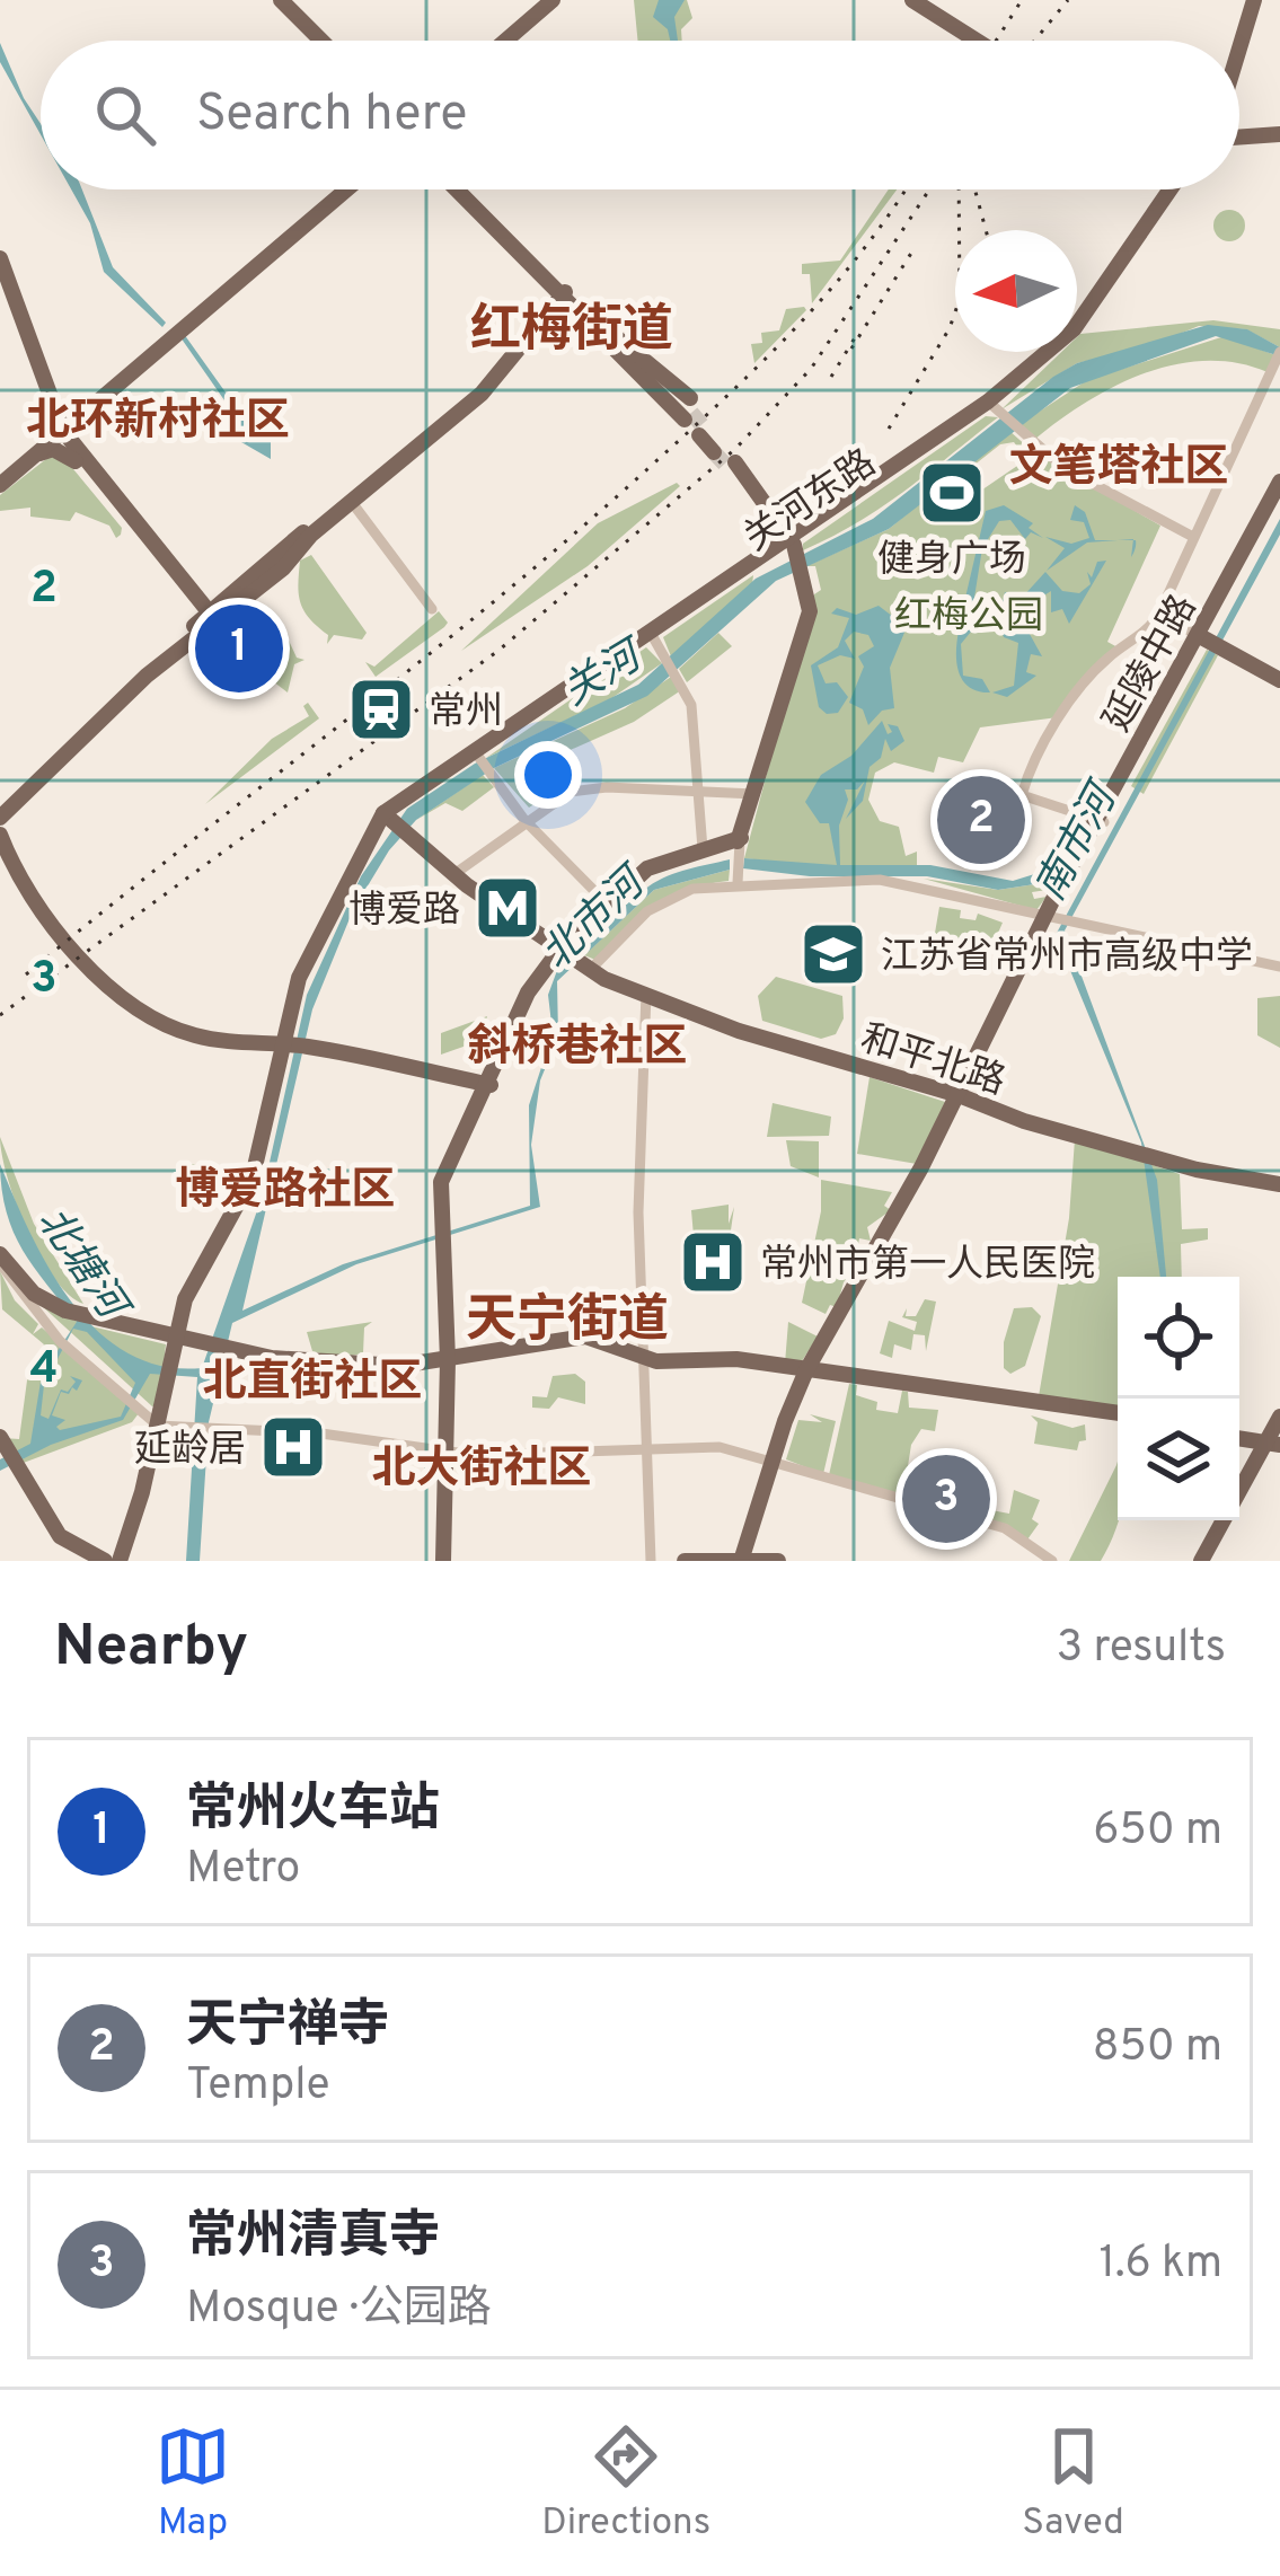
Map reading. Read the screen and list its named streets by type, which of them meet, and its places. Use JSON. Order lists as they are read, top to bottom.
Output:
{
  "streets": {
    "main road": ["关河东路", "延陵中路", "和平北路"]
  },
  "crossings": [
    ["延陵中路", "和平北路"]
  ],
  "districts": [
    "红梅街道",
    "北环新村社区",
    "文笔塔社区",
    "斜桥巷社区",
    "博爱路社区",
    "天宁街道",
    "北直街社区",
    "北大街社区"
  ],
  "water": [
    "关河",
    "南市河",
    "北市河",
    "北塘河"
  ],
  "parks": ["红梅公园"],
  "places": {
    "sports": ["健身广场"],
    "station": ["常州"],
    "metro station": ["博爱路"],
    "school or university": ["江苏省常州市高级中学"],
    "hospital": ["常州市第一人民医院", "延龄居"]
  },
  "north": "left",
  "page": {
    "search": "Search here",
    "pins": ["1", "2", "3"],
    "heading": ["Nearby", "3 results"],
    "list": [
      {
        "mark": "1",
        "name": "常州火车站",
        "note": "Metro",
        "value": "650 m"
      },
      {
        "mark": "2",
        "name": "天宁禅寺",
        "note": "Temple",
        "value": "850 m"
      },
      {
        "mark": "3",
        "name": "常州清真寺",
        "note": "Mosque · 公园路",
        "value": "1.6 km"
      }
    ],
    "nav": ["Map", "Directions", "Saved"]
  },
  "grid": {
    "rows": ["2", "3", "4"]
  }
}
